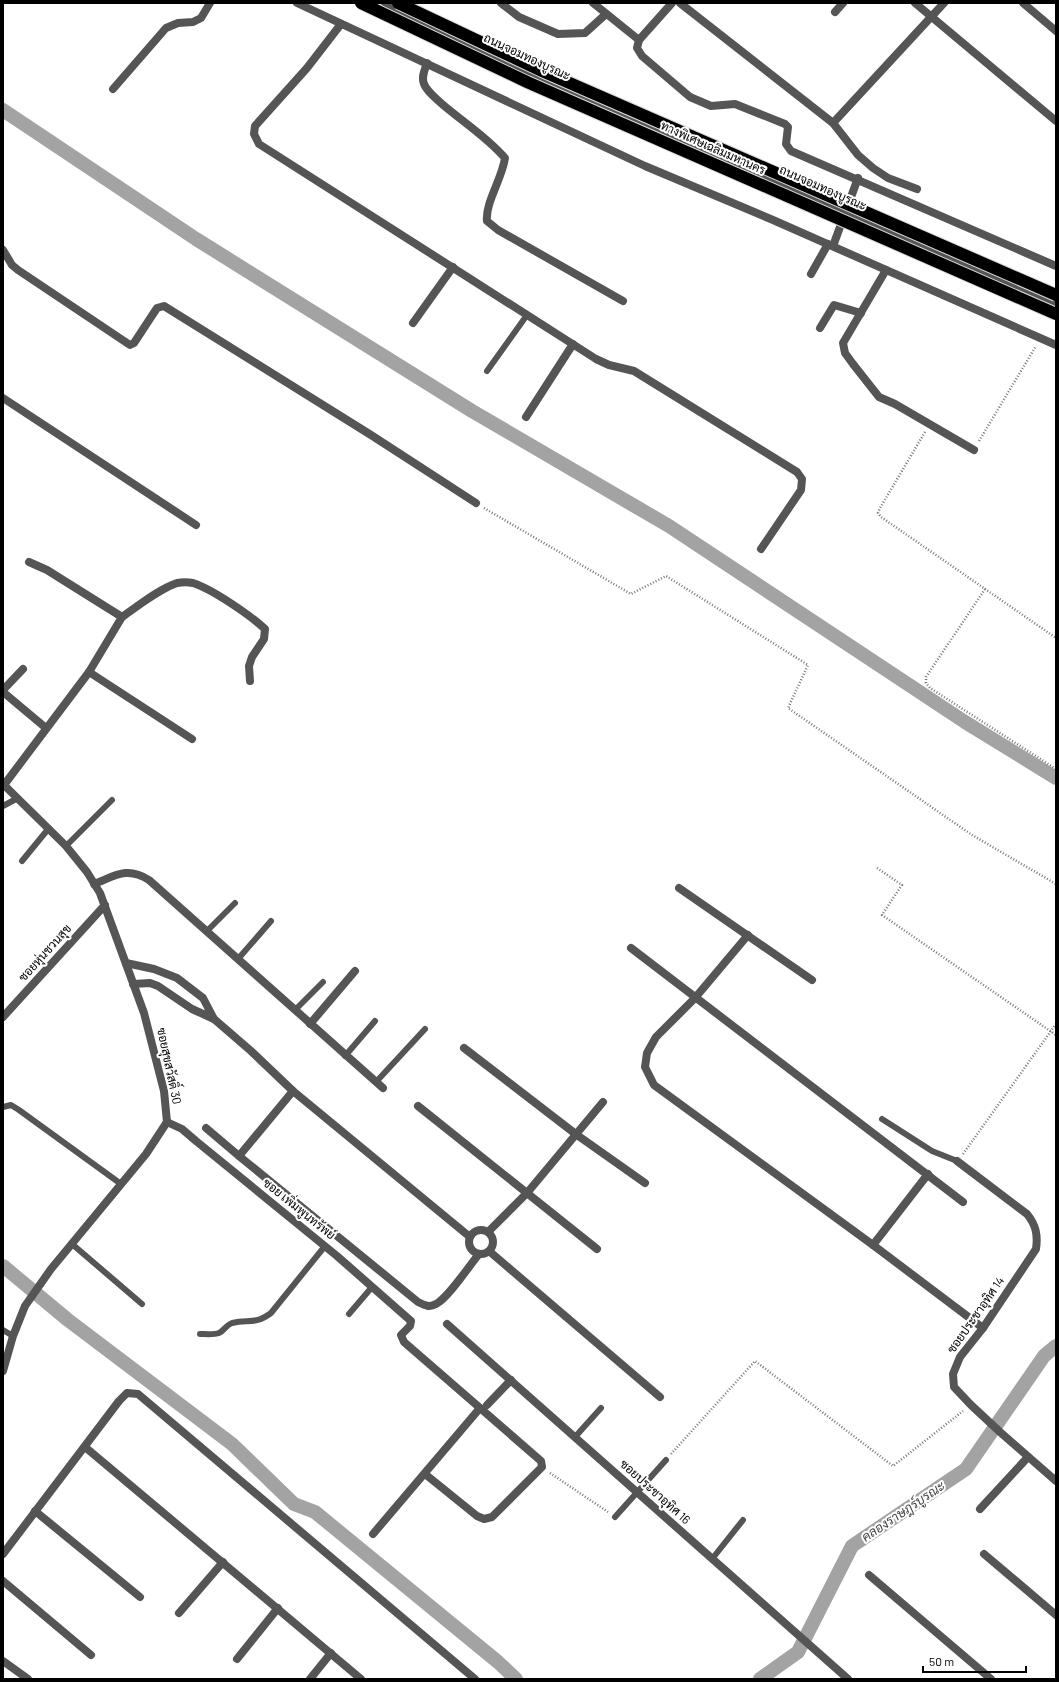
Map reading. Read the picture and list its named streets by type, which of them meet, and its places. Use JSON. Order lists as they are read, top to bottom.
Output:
{
  "streets": {
    "highway": ["ทางพิเศษเฉลิมมหานคร"],
    "street": [
      "ถนนจอมทองบูรณะ",
      "ซอยหุ่นชวนสุข",
      "ซอยสุขสวัสดิ์ 30",
      "ซอย เพิ่มพูนทรัพย์",
      "ซอยประชาอุทิศ 14",
      "ซอยประชาอุทิศ 16"
    ]
  },
  "crossings": [
    ["ซอยหุ่นชวนสุข", "ซอยสุขสวัสดิ์ 30"],
    ["ซอยสุขสวัสดิ์ 30", "ซอย เพิ่มพูนทรัพย์"]
  ],
  "water": ["คลองราษฎร์บูรณะ"],
  "scale_bar": "50 m"
}
